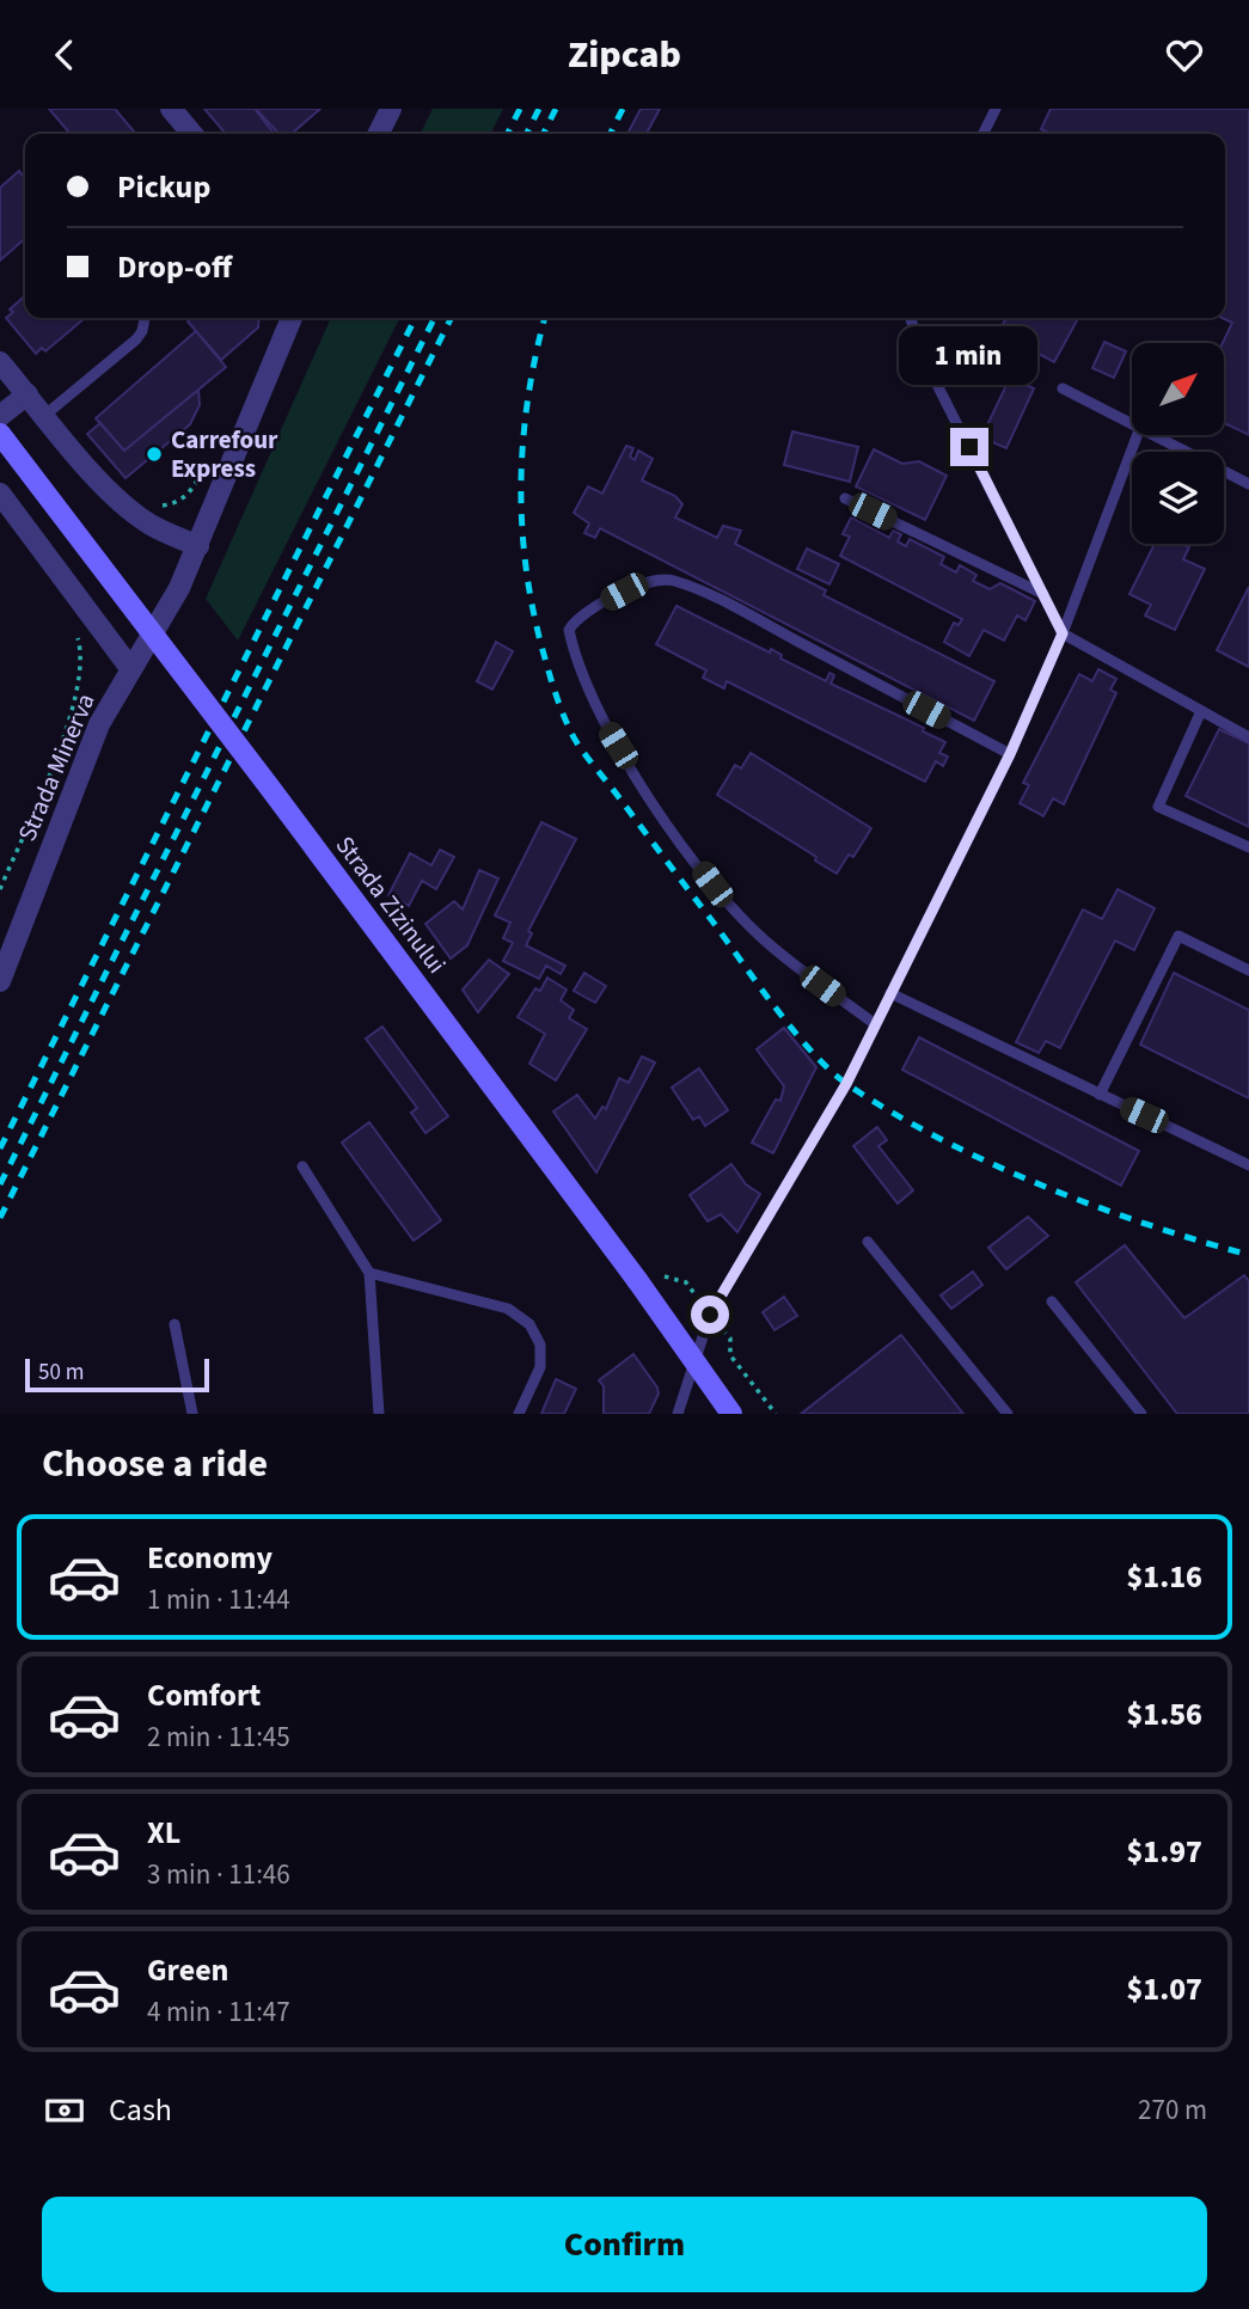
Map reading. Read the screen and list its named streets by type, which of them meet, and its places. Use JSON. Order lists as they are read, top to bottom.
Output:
{
  "streets": {
    "main road": ["Strada Zizinului"],
    "street": ["Strada Minerva"]
  },
  "places": ["Carrefour Express"],
  "scale_bar": "50 m",
  "north": "top right",
  "page": {
    "header": "Zipcab",
    "banner": ["Pickup", "Drop-off"],
    "bubble": "1 min",
    "scale": "50 m",
    "heading": "Choose a ride",
    "list": [
      {
        "name": "Economy",
        "note": "1 min · 11:44",
        "value": "$1.16"
      },
      {
        "name": "Comfort",
        "note": "2 min · 11:45",
        "value": "$1.56"
      },
      {
        "name": "XL",
        "note": "3 min · 11:46",
        "value": "$1.97"
      },
      {
        "name": "Green",
        "note": "4 min · 11:47",
        "value": "$1.07"
      }
    ],
    "pay": ["Cash", "270 m"],
    "buttons": "Confirm"
  }
}
